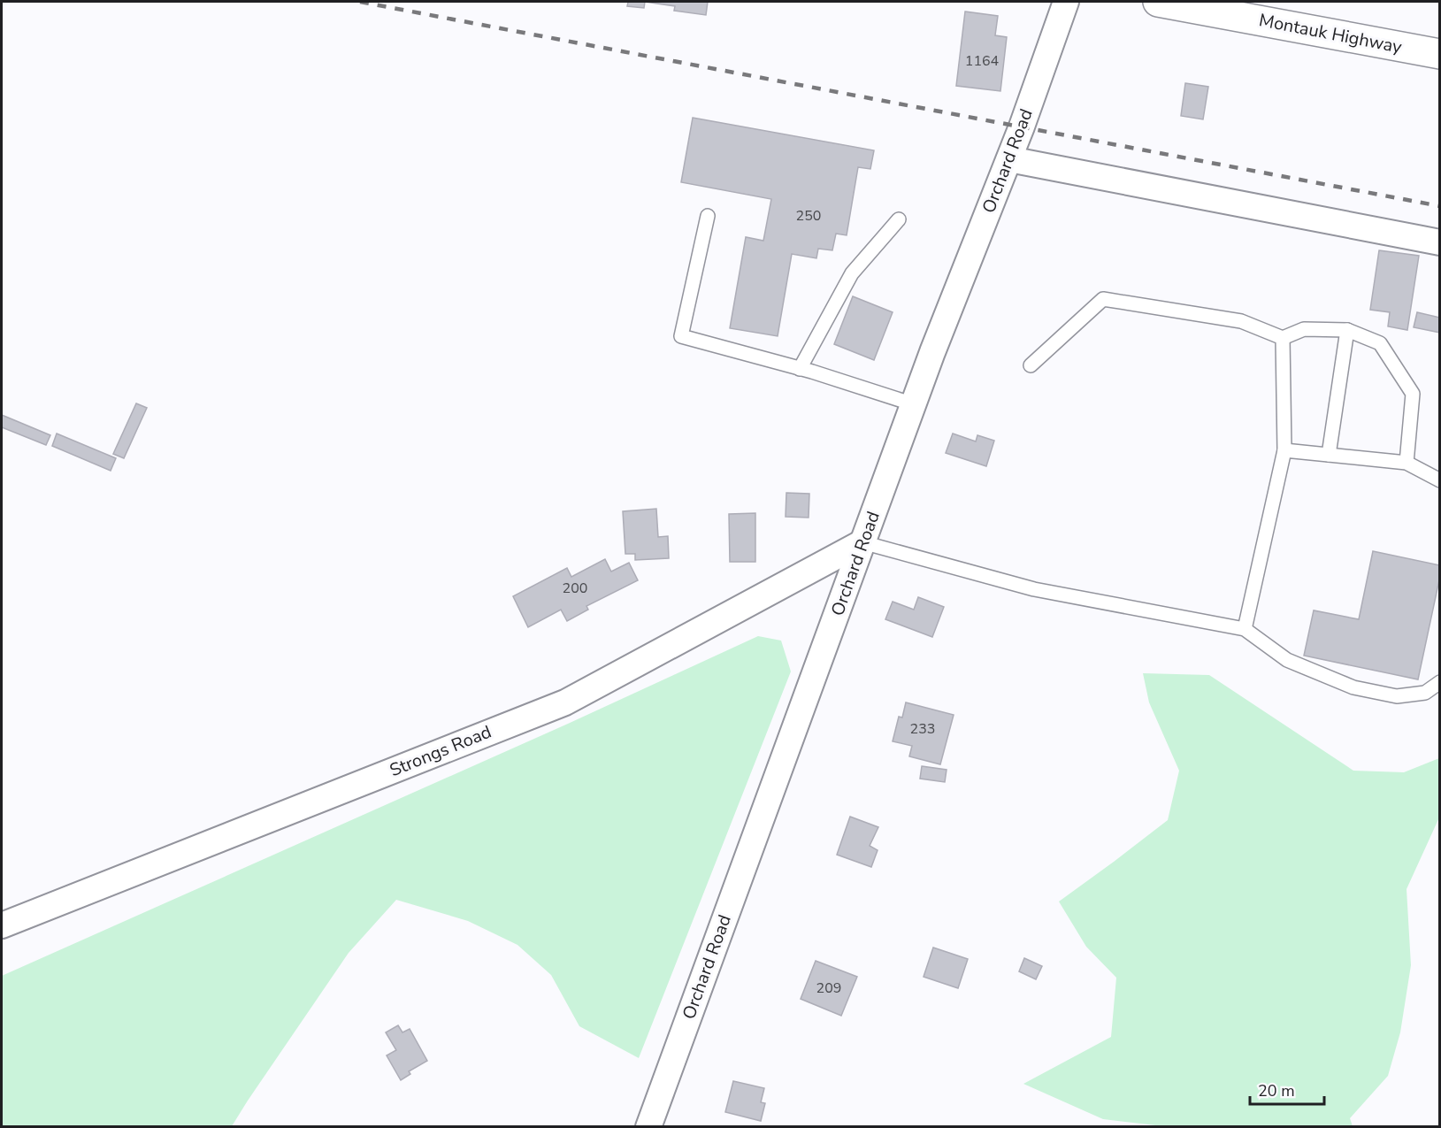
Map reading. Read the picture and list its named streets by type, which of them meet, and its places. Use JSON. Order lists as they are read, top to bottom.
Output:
{
  "streets": {
    "main road": ["Montauk Highway"],
    "street": ["Orchard Road", "Strongs Road"]
  },
  "crossings": [
    ["Orchard Road", "Strongs Road"]
  ],
  "house_numbers": [
    "1164",
    "250",
    "200",
    "233",
    "209"
  ],
  "scale_bar": "20 m"
}
